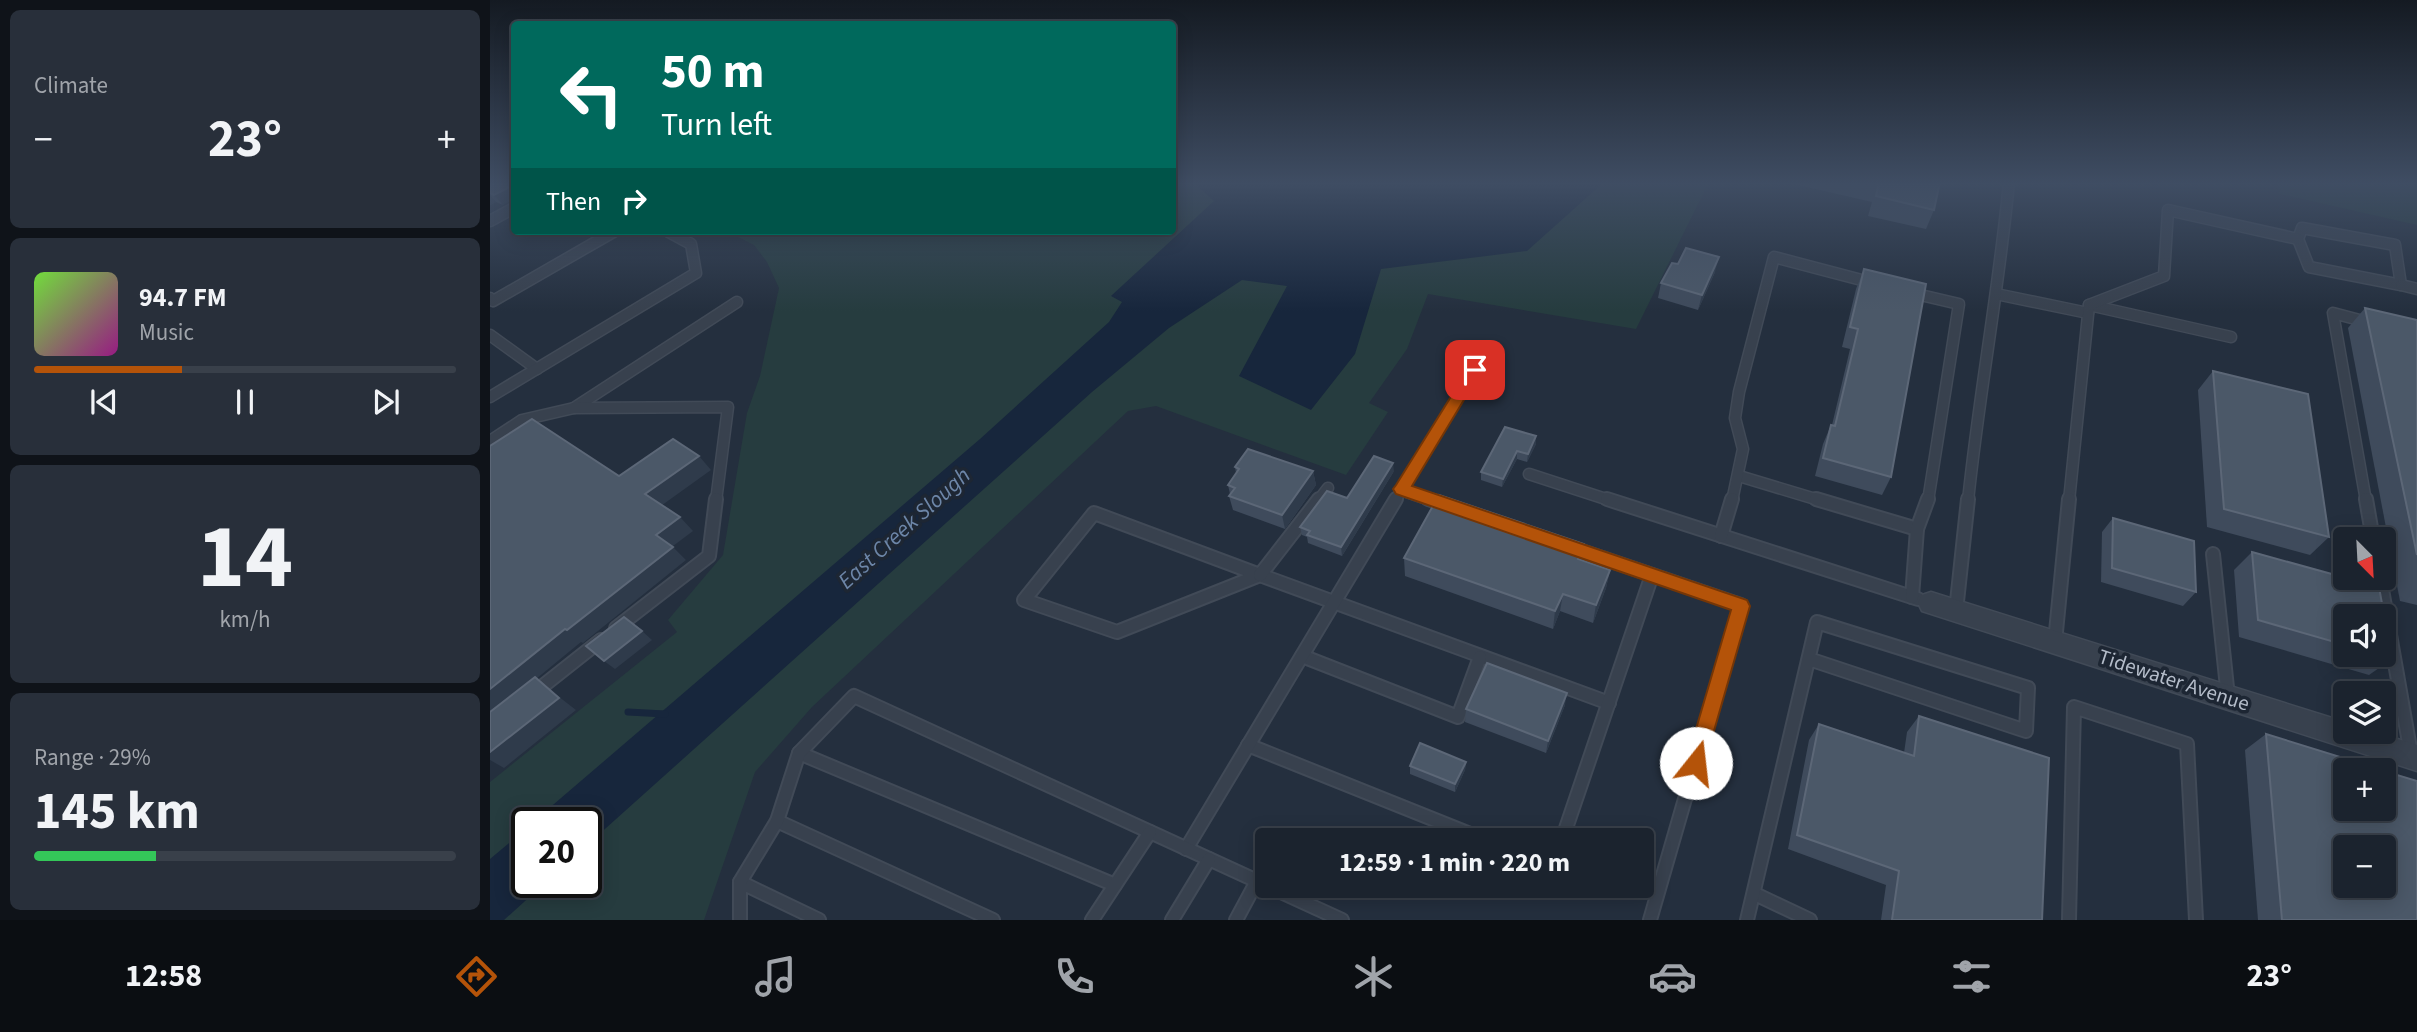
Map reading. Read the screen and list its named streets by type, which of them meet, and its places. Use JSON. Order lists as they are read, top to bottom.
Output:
{
  "streets": {
    "street": ["Tidewater Avenue"]
  },
  "water": ["East Creek Slough"],
  "north": "bottom right",
  "page": {
    "tile": [
      "Climate",
      ["14", "km/h"],
      ["Range · 29%", "145 km"]
    ],
    "turn": ["50 m", "Turn left"],
    "heat": ["−", "23°", "+"],
    "then": "Then",
    "song": ["94.7 FM", "Music"],
    "map_buttons": ["+", "−"],
    "limit": "20",
    "trip": "12:59 · 1 min · 220 m",
    "tabs": ["12:58", "23°"]
  }
}
